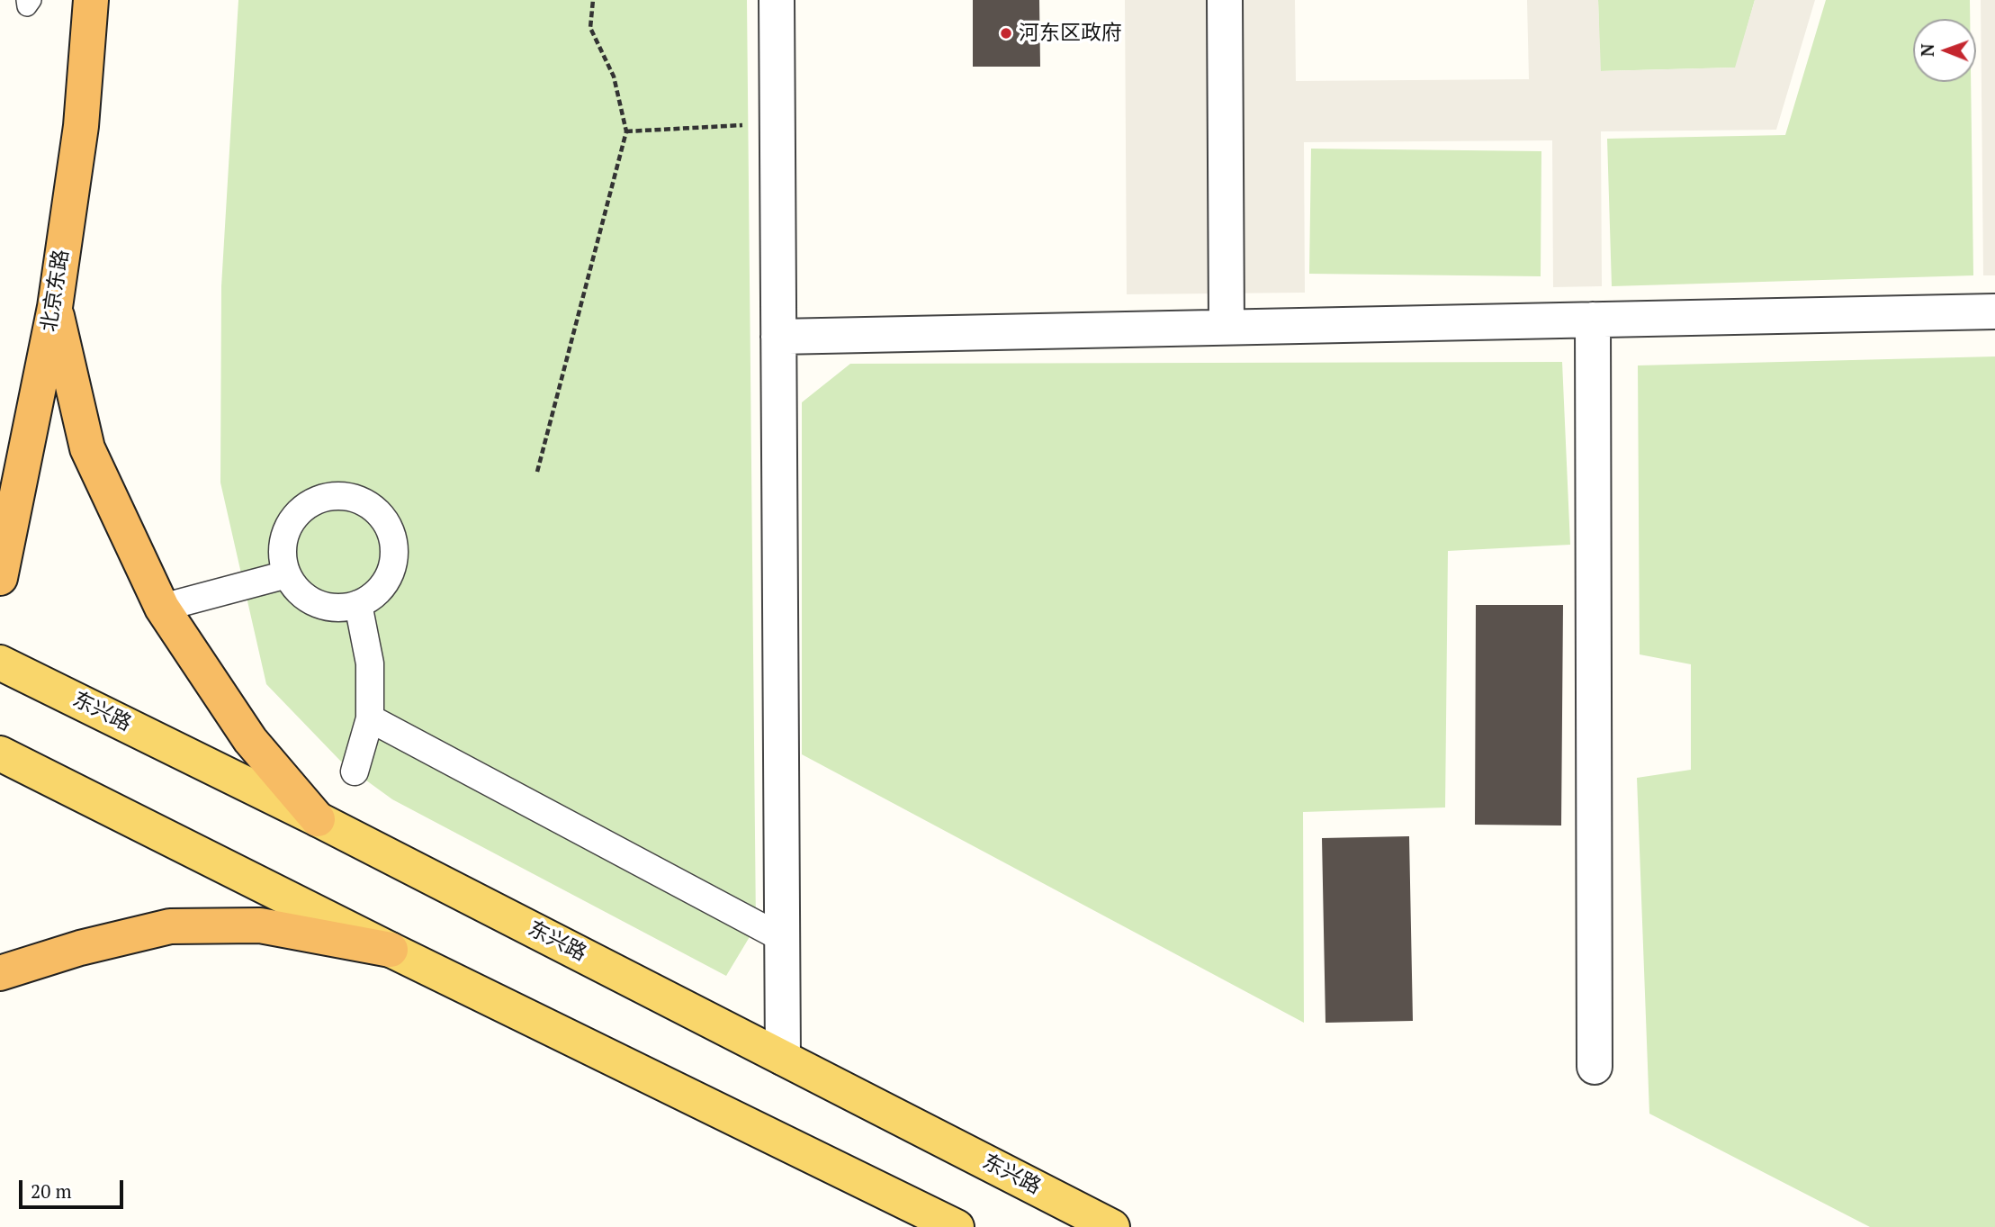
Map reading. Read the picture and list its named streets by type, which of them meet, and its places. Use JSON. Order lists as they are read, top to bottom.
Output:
{
  "streets": {
    "highway": ["北京东路"],
    "main road": ["东兴路"]
  },
  "places": ["河东区政府"],
  "scale_bar": "20 m",
  "north": "left"
}
